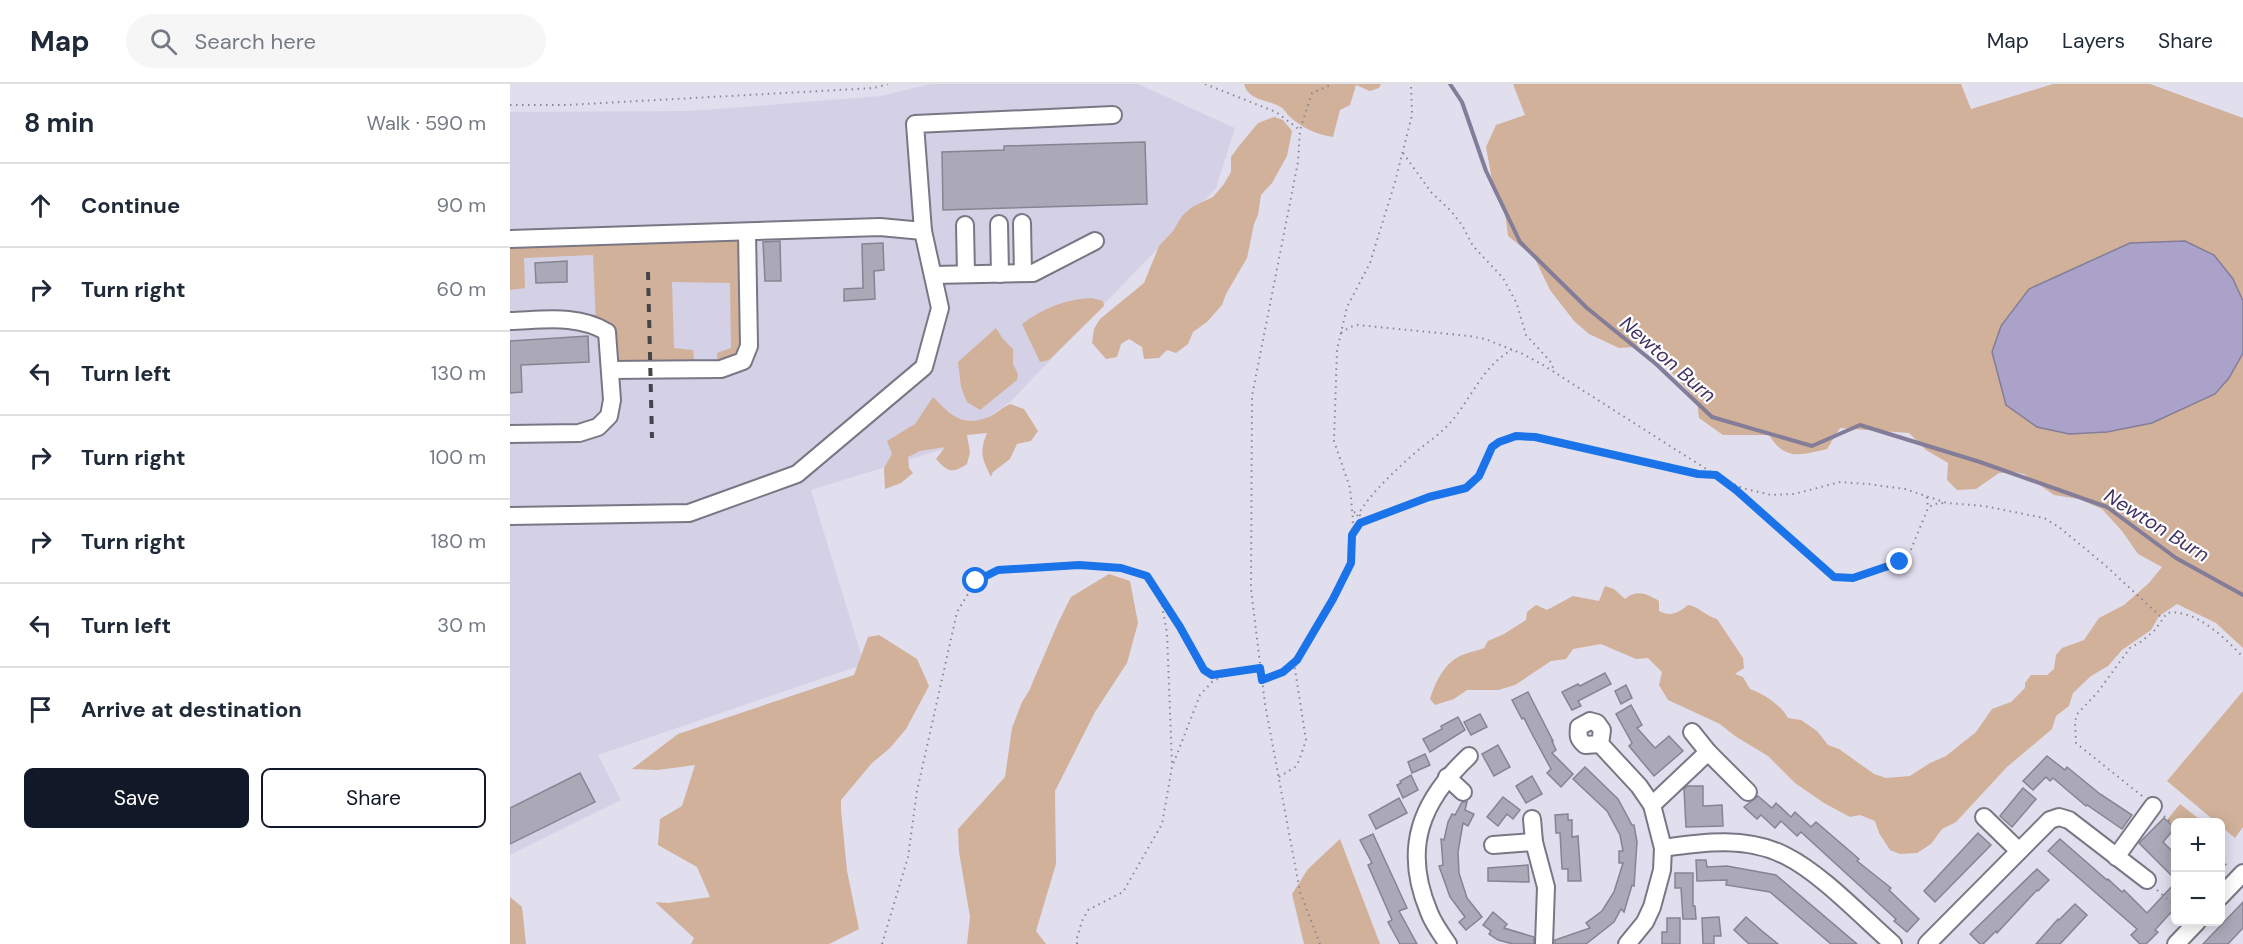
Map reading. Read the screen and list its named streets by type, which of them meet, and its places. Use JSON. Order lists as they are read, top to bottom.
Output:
{
  "water": ["Newton Burn"],
  "page": {
    "header": "Map",
    "search": "Search here",
    "nav": ["Map", "Layers", "Share"],
    "heading": ["8 min", "Walk · 590 m"],
    "list": [
      ["Continue", "90 m"],
      ["Turn right", "60 m"],
      ["Turn left", "130 m"],
      ["Turn right", "100 m"],
      ["Turn right", "180 m"],
      ["Turn left", "30 m"],
      "Arrive at destination"
    ],
    "buttons": ["Save", "Share"],
    "map_buttons": ["+", "−"]
  }
}
